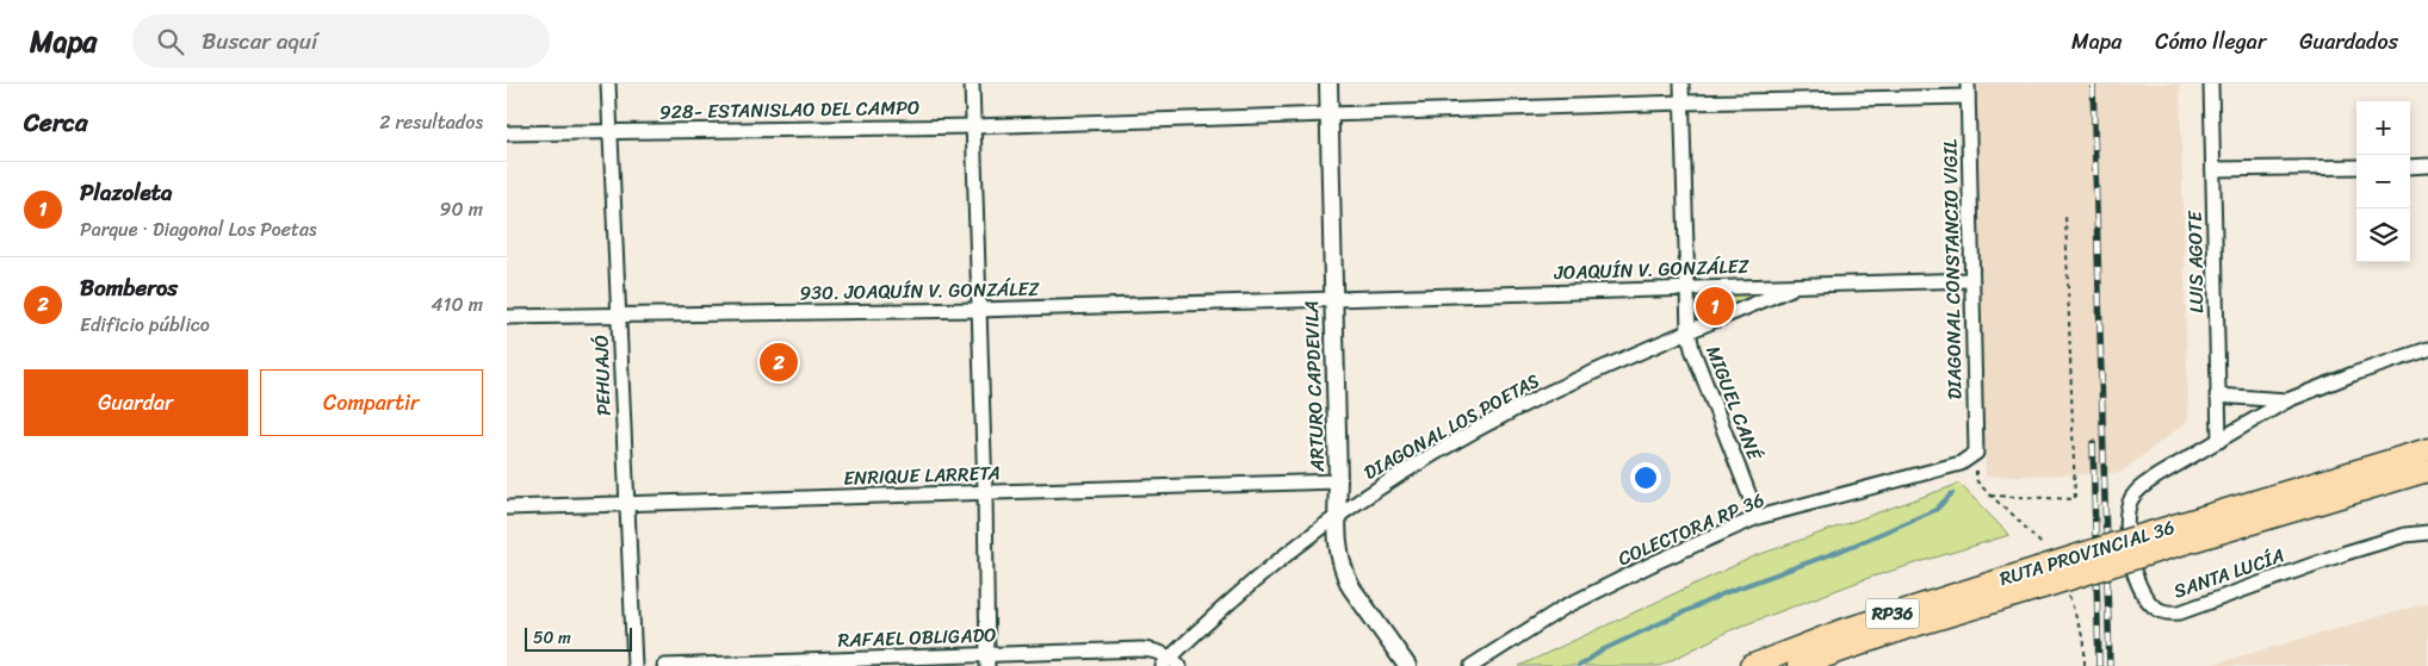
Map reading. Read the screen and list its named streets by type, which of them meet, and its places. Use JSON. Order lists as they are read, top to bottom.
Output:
{
  "streets": {
    "main road": ["RUTA PROVINCIAL 36", "RP36"],
    "street": [
      "928- ESTANISLAO DEL CAMPO",
      "LUIS AGOTE",
      "JOAQUÍN V. GONZÁLEZ",
      "DIAGONAL CONSTANCIO VIGIL",
      "930. JOAQUÍN V. GONZÁLEZ",
      "PEHUAJÓ",
      "ARTURO CAPDEVILA",
      "MIGUEL CANÉ",
      "DIAGONAL LOS POETAS",
      "ENRIQUE LARRETA",
      "COLECTORA RP 36",
      "SANTA LUCÍA",
      "RAFAEL OBLIGADO"
    ]
  },
  "crossings": [
    ["928- ESTANISLAO DEL CAMPO", "DIAGONAL CONSTANCIO VIGIL"],
    ["928- ESTANISLAO DEL CAMPO", "PEHUAJÓ"],
    ["928- ESTANISLAO DEL CAMPO", "ARTURO CAPDEVILA"],
    ["928- ESTANISLAO DEL CAMPO", "MIGUEL CANÉ"],
    ["LUIS AGOTE", "SANTA LUCÍA"],
    ["JOAQUÍN V. GONZÁLEZ", "DIAGONAL CONSTANCIO VIGIL"],
    ["JOAQUÍN V. GONZÁLEZ", "930. JOAQUÍN V. GONZÁLEZ"],
    ["JOAQUÍN V. GONZÁLEZ", "ARTURO CAPDEVILA"],
    ["JOAQUÍN V. GONZÁLEZ", "MIGUEL CANÉ"],
    ["JOAQUÍN V. GONZÁLEZ", "DIAGONAL LOS POETAS"],
    ["DIAGONAL CONSTANCIO VIGIL", "COLECTORA RP 36"],
    ["930. JOAQUÍN V. GONZÁLEZ", "PEHUAJÓ"],
    ["930. JOAQUÍN V. GONZÁLEZ", "ARTURO CAPDEVILA"],
    ["PEHUAJÓ", "ENRIQUE LARRETA"],
    ["ARTURO CAPDEVILA", "DIAGONAL LOS POETAS"],
    ["ARTURO CAPDEVILA", "ENRIQUE LARRETA"],
    ["MIGUEL CANÉ", "DIAGONAL LOS POETAS"],
    ["MIGUEL CANÉ", "COLECTORA RP 36"],
    ["DIAGONAL LOS POETAS", "RAFAEL OBLIGADO"]
  ],
  "scale_bar": "50 m",
  "page": {
    "header": "Mapa",
    "search": "Buscar aquí",
    "nav": ["Mapa", "Cómo llegar", "Guardados"],
    "heading": ["Cerca", "2 resultados"],
    "map_buttons": ["+", "−"],
    "list": [
      {
        "mark": "1",
        "name": "Plazoleta",
        "note": "Parque · Diagonal Los Poetas",
        "value": "90 m"
      },
      {
        "mark": "2",
        "name": "Bomberos",
        "note": "Edificio público",
        "value": "410 m"
      }
    ],
    "pins": ["1", "2"],
    "buttons": ["Guardar", "Compartir"],
    "scale": "50 m"
  }
}
